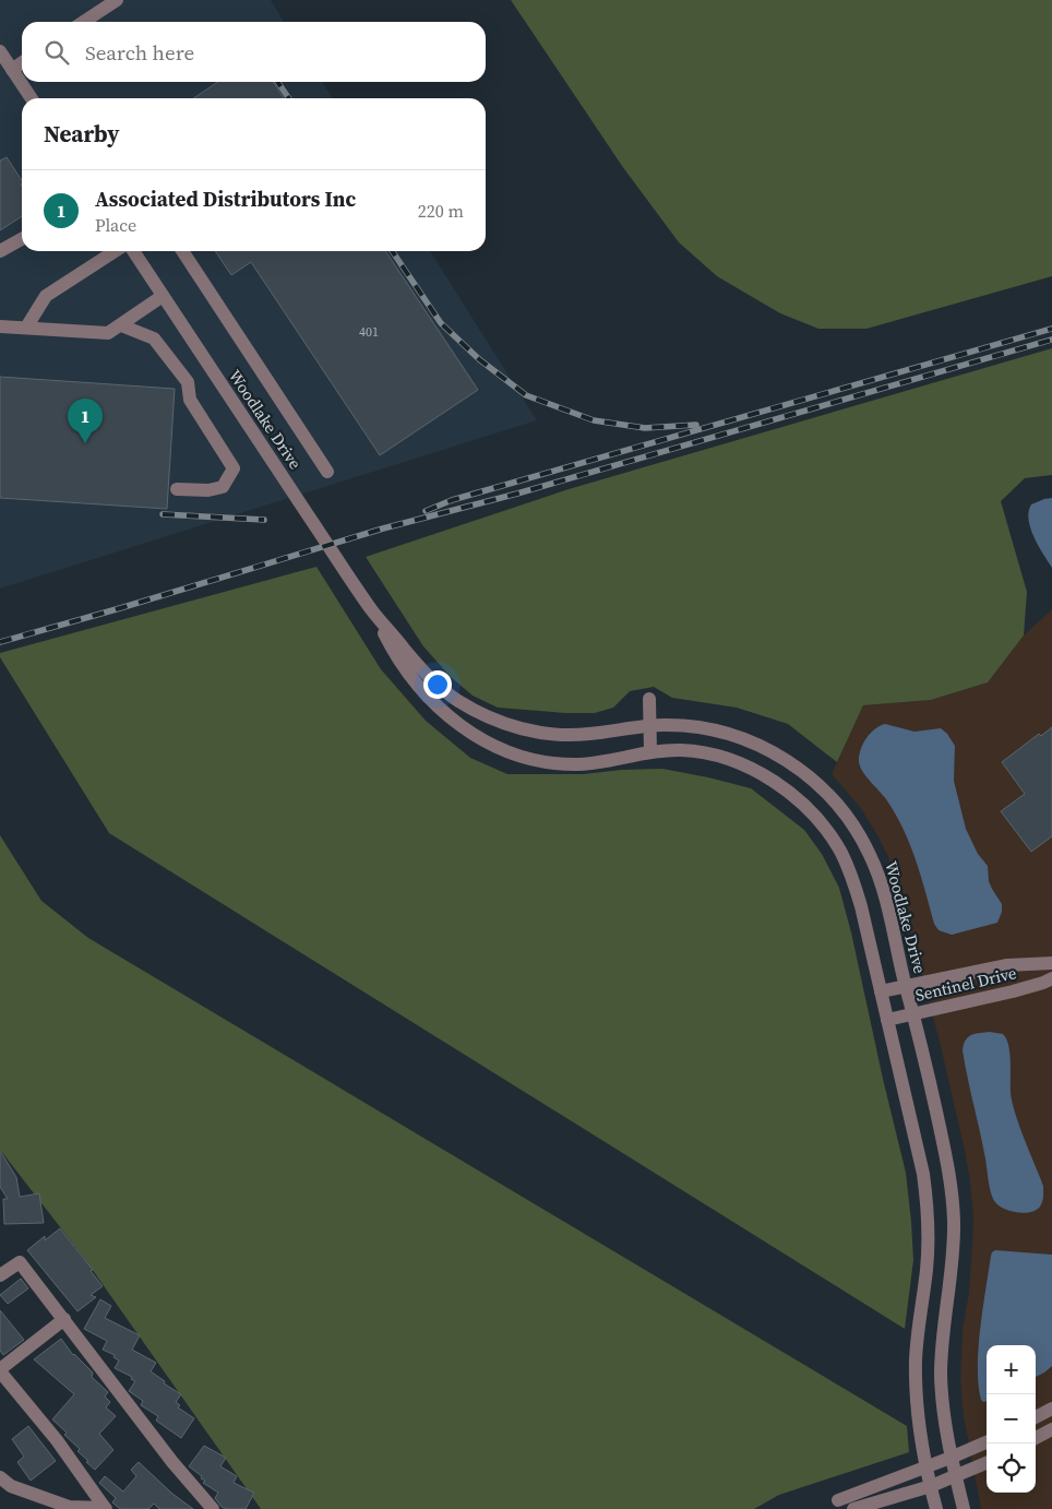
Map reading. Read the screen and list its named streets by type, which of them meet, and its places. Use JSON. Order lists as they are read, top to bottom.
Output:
{
  "streets": {
    "street": ["Woodlake Drive", "Sentinel Drive"]
  },
  "crossings": [
    ["Woodlake Drive", "Sentinel Drive"]
  ],
  "house_numbers": ["401"],
  "page": {
    "search": "Search here",
    "heading": "Nearby",
    "list": [
      {
        "mark": "1",
        "name": "Associated Distributors Inc",
        "note": "Place",
        "value": "220 m"
      }
    ],
    "pins": "1",
    "map_buttons": ["+", "−"]
  }
}
